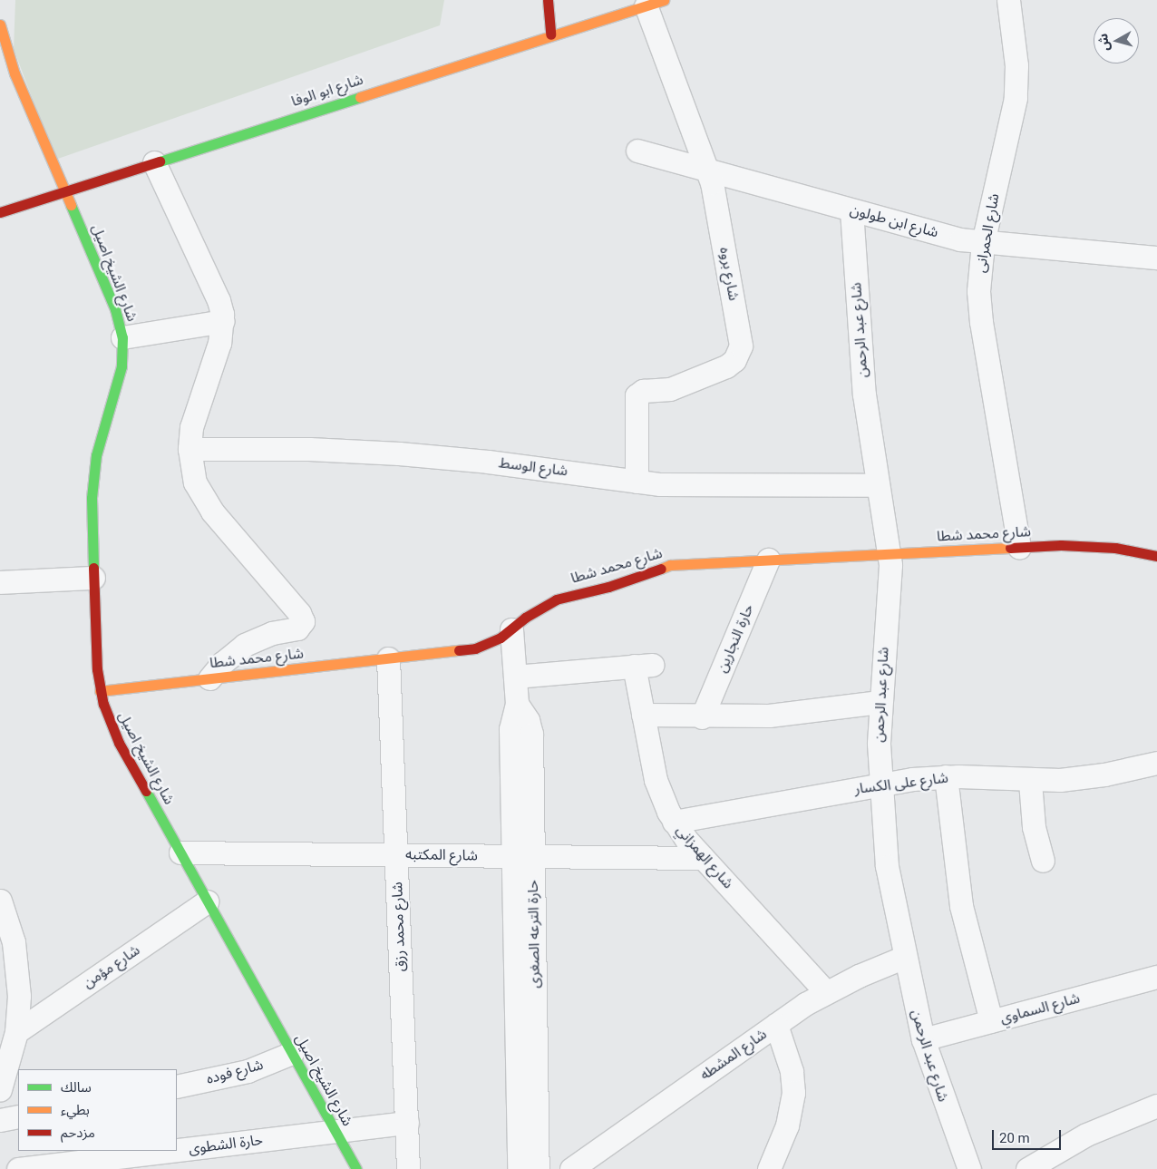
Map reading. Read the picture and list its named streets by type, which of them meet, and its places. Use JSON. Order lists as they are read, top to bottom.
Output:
{
  "streets": {
    "street": [
      "شارع ابو الوفا",
      "شارع ابن طولون",
      "شارع الحمرانى",
      "شارع الشيخ اصيل",
      "شارع بروه",
      "شارع عبد الرحمن",
      "شارع الوسط",
      "شارع محمد شطا",
      "حارة النجارين",
      "شارع على الكسار",
      "شارع المكتبه",
      "شارع الهمزاني",
      "شارع محمد رزق",
      "حارة الترعه الصغرى",
      "شارع مؤمن",
      "شارع السماوي",
      "شارع المشطه",
      "شارع فوده",
      "حارة الشطوى"
    ]
  },
  "crossings": [
    ["شارع ابو الوفا", "شارع الشيخ اصيل"],
    ["شارع ابو الوفا", "شارع بروه"],
    ["شارع ابن طولون", "شارع الحمرانى"],
    ["شارع ابن طولون", "شارع بروه"],
    ["شارع ابن طولون", "شارع عبد الرحمن"],
    ["شارع الحمرانى", "شارع محمد شطا"],
    ["شارع الشيخ اصيل", "شارع محمد شطا"],
    ["شارع الشيخ اصيل", "شارع المكتبه"],
    ["شارع الشيخ اصيل", "شارع مؤمن"],
    ["شارع الشيخ اصيل", "شارع فوده"],
    ["شارع الشيخ اصيل", "حارة الشطوى"],
    ["شارع بروه", "شارع الوسط"],
    ["شارع عبد الرحمن", "شارع الوسط"],
    ["شارع عبد الرحمن", "شارع محمد شطا"],
    ["شارع عبد الرحمن", "شارع على الكسار"],
    ["شارع عبد الرحمن", "شارع السماوي"],
    ["شارع عبد الرحمن", "شارع المشطه"],
    ["شارع محمد شطا", "حارة النجارين"],
    ["شارع محمد شطا", "شارع محمد رزق"],
    ["شارع محمد شطا", "حارة الترعه الصغرى"],
    ["شارع على الكسار", "شارع الهمزاني"],
    ["شارع المكتبه", "شارع الهمزاني"],
    ["شارع المكتبه", "شارع محمد رزق"],
    ["شارع المكتبه", "حارة الترعه الصغرى"],
    ["شارع الهمزاني", "حارة الترعه الصغرى"],
    ["شارع الهمزاني", "شارع المشطه"],
    ["شارع محمد رزق", "حارة الشطوى"]
  ],
  "legend": ["سالك", "بطيء", "مزدحم"],
  "scale_bar": "20 m",
  "north": "left"
}
